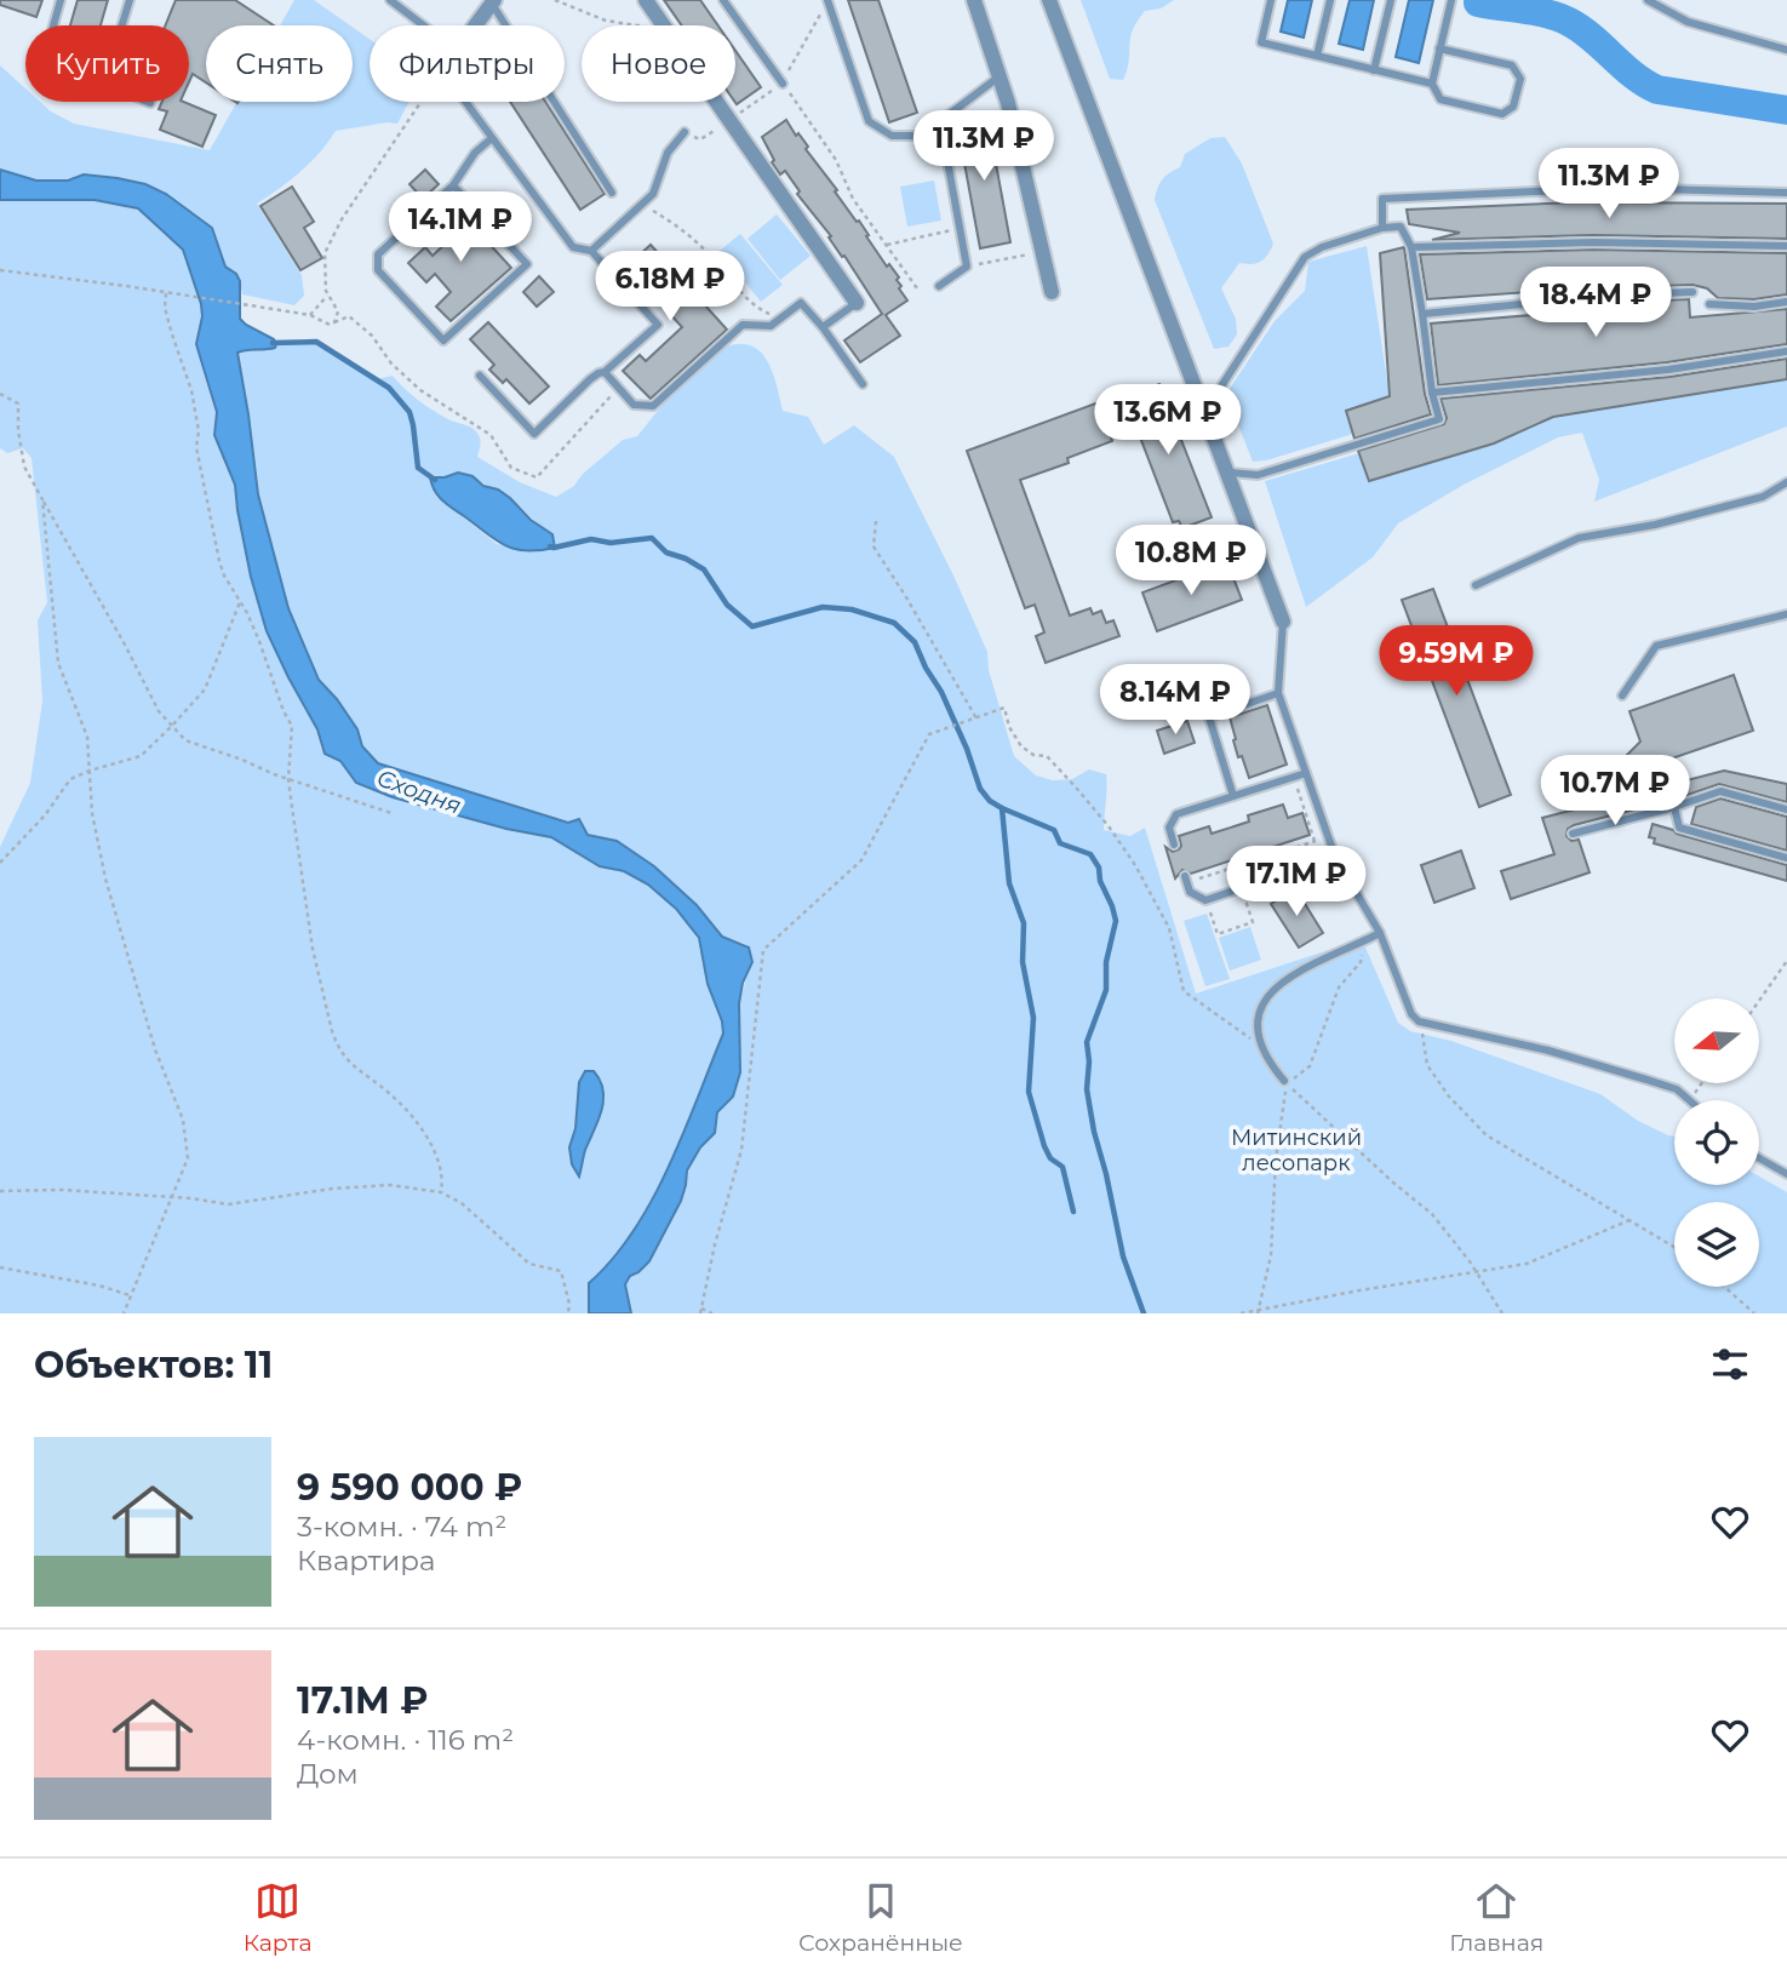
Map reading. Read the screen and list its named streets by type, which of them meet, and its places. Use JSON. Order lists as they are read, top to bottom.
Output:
{
  "water": ["Сходня"],
  "parks": ["Митинский лесопарк"],
  "north": "left",
  "page": {
    "chip": [
      "Купить",
      "Снять",
      "Фильтры",
      "Новое"
    ],
    "price": [
      "11.3M ₽",
      "11.3M ₽",
      "14.1M ₽",
      "6.18M ₽",
      "18.4M ₽",
      "13.6M ₽",
      "10.8M ₽",
      "9.59M ₽",
      "8.14M ₽",
      "10.7M ₽",
      "17.1M ₽"
    ],
    "heading": "Объектов: 11",
    "list": [
      {
        "name": "9 590 000 ₽",
        "note": "3-комн. · 74 m² · Квартира"
      },
      {
        "name": "17.1M ₽",
        "note": "4-комн. · 116 m² · Дом"
      }
    ],
    "tabs": ["Карта", "Сохранённые", "Главная"]
  }
}
